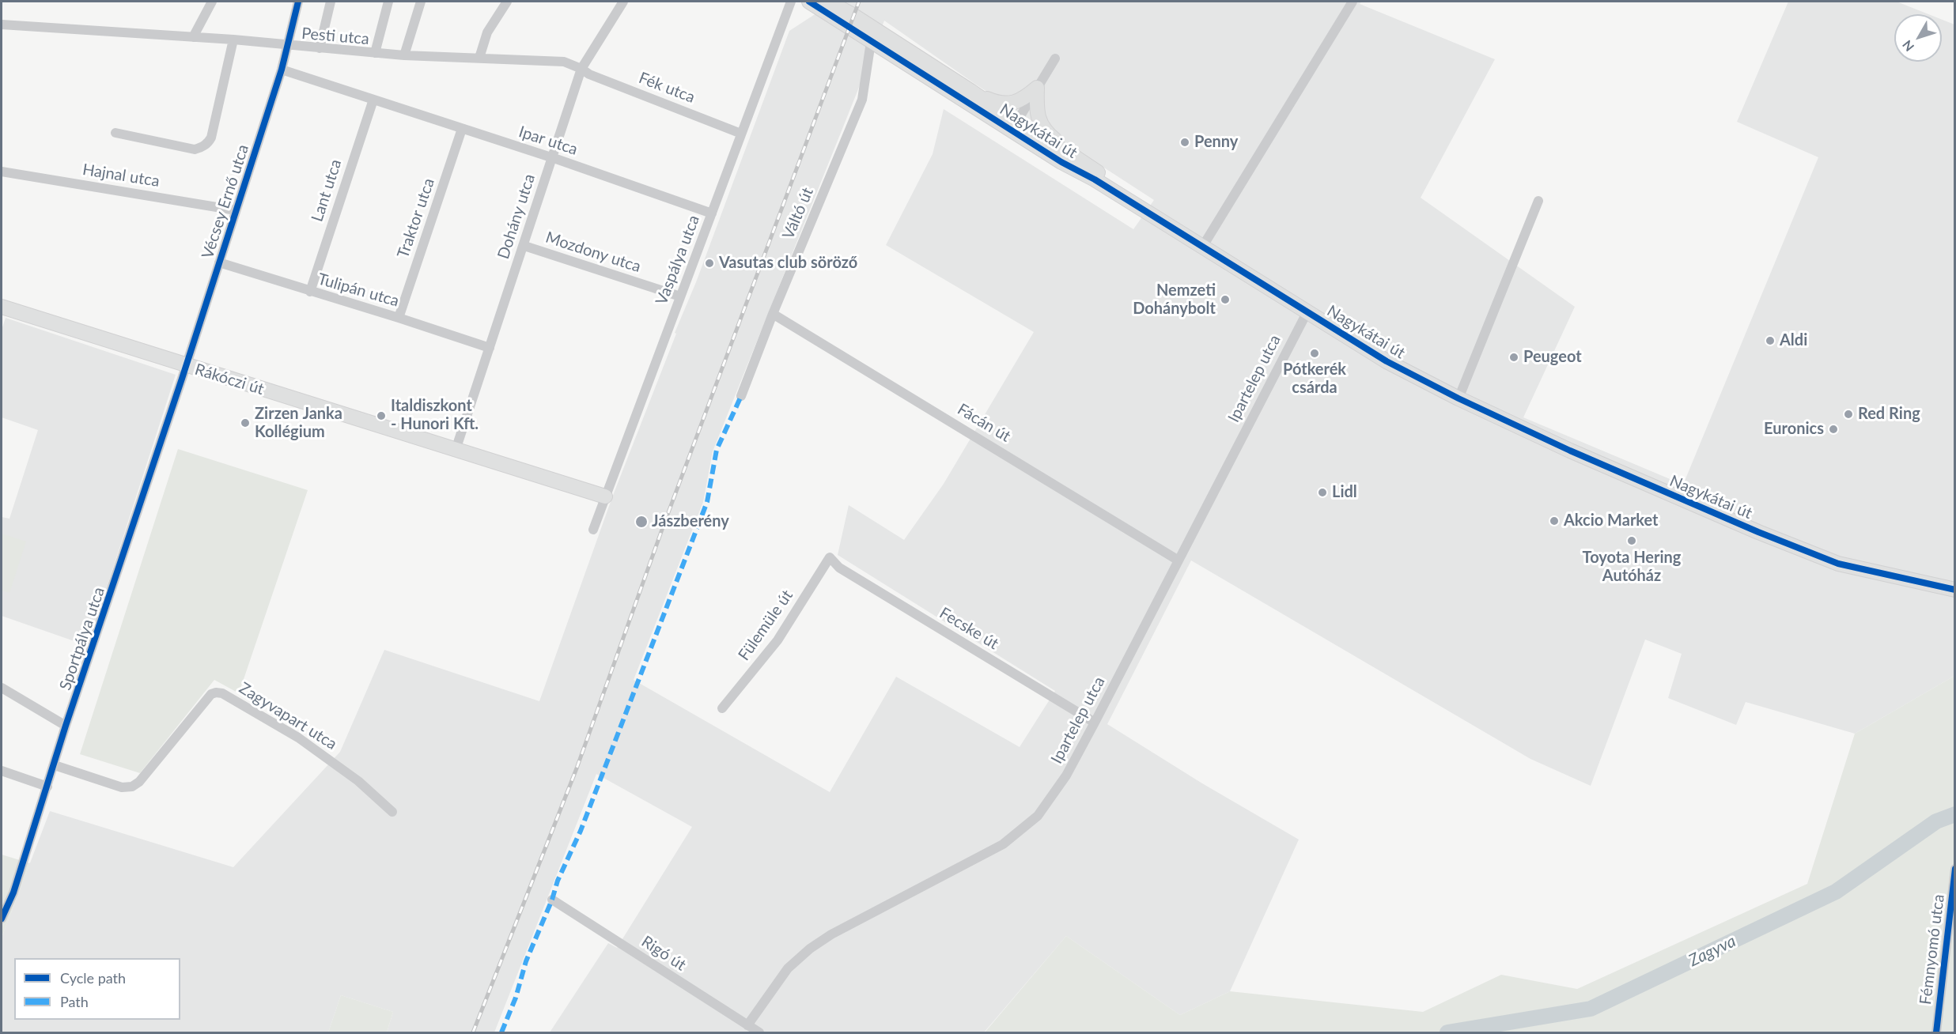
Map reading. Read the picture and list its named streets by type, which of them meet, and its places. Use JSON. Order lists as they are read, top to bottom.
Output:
{
  "streets": {
    "street": [
      "Pesti utca",
      "Fék utca",
      "Nagykátai út",
      "Ipar utca",
      "Hajnal utca",
      "Lant utca",
      "Vécsey Ernő utca",
      "Váltó út",
      "Dohány utca",
      "Traktor utca",
      "Mozdony utca",
      "Vaspálya utca",
      "Tulipán utca",
      "Ipartelep utca",
      "Rákóczi út",
      "Fácán út",
      "Fülemüle út",
      "Fecske út",
      "Sportpálya utca",
      "Zagyvapart utca",
      "Fémnyomó utca",
      "Rigó út"
    ]
  },
  "crossings": [
    ["Pesti utca", "Fék utca"],
    ["Pesti utca", "Vécsey Ernő utca"],
    ["Pesti utca", "Dohány utca"],
    ["Fék utca", "Dohány utca"],
    ["Fék utca", "Vaspálya utca"],
    ["Nagykátai út", "Váltó út"],
    ["Nagykátai út", "Ipartelep utca"],
    ["Ipar utca", "Lant utca"],
    ["Ipar utca", "Vécsey Ernő utca"],
    ["Ipar utca", "Dohány utca"],
    ["Ipar utca", "Traktor utca"],
    ["Ipar utca", "Vaspálya utca"],
    ["Hajnal utca", "Vécsey Ernő utca"],
    ["Lant utca", "Tulipán utca"],
    ["Vécsey Ernő utca", "Tulipán utca"],
    ["Vécsey Ernő utca", "Rákóczi út"],
    ["Vécsey Ernő utca", "Sportpálya utca"],
    ["Váltó út", "Fácán út"],
    ["Dohány utca", "Mozdony utca"],
    ["Dohány utca", "Tulipán utca"],
    ["Dohány utca", "Rákóczi út"],
    ["Traktor utca", "Tulipán utca"],
    ["Mozdony utca", "Vaspálya utca"],
    ["Vaspálya utca", "Rákóczi út"],
    ["Ipartelep utca", "Fácán út"],
    ["Ipartelep utca", "Fecske út"],
    ["Ipartelep utca", "Rigó út"],
    ["Rákóczi út", "Sportpálya utca"],
    ["Fülemüle út", "Fecske út"],
    ["Sportpálya utca", "Zagyvapart utca"]
  ],
  "water": ["Zagyva"],
  "places": [
    "Penny",
    "Vasutas club söröző",
    "Nemzeti Dohánybolt",
    "Aldi",
    "Pótkerék csárda",
    "Peugeot",
    "Red Ring",
    "Italdiszkont - Hunori Kft.",
    "Zirzen Janka Kollégium",
    "Euronics",
    "Lidl",
    "Akcio Market",
    "Jászberény",
    "Toyota Hering Autóház"
  ],
  "legend": ["Cycle path", "Path"],
  "north": "bottom left"
}
